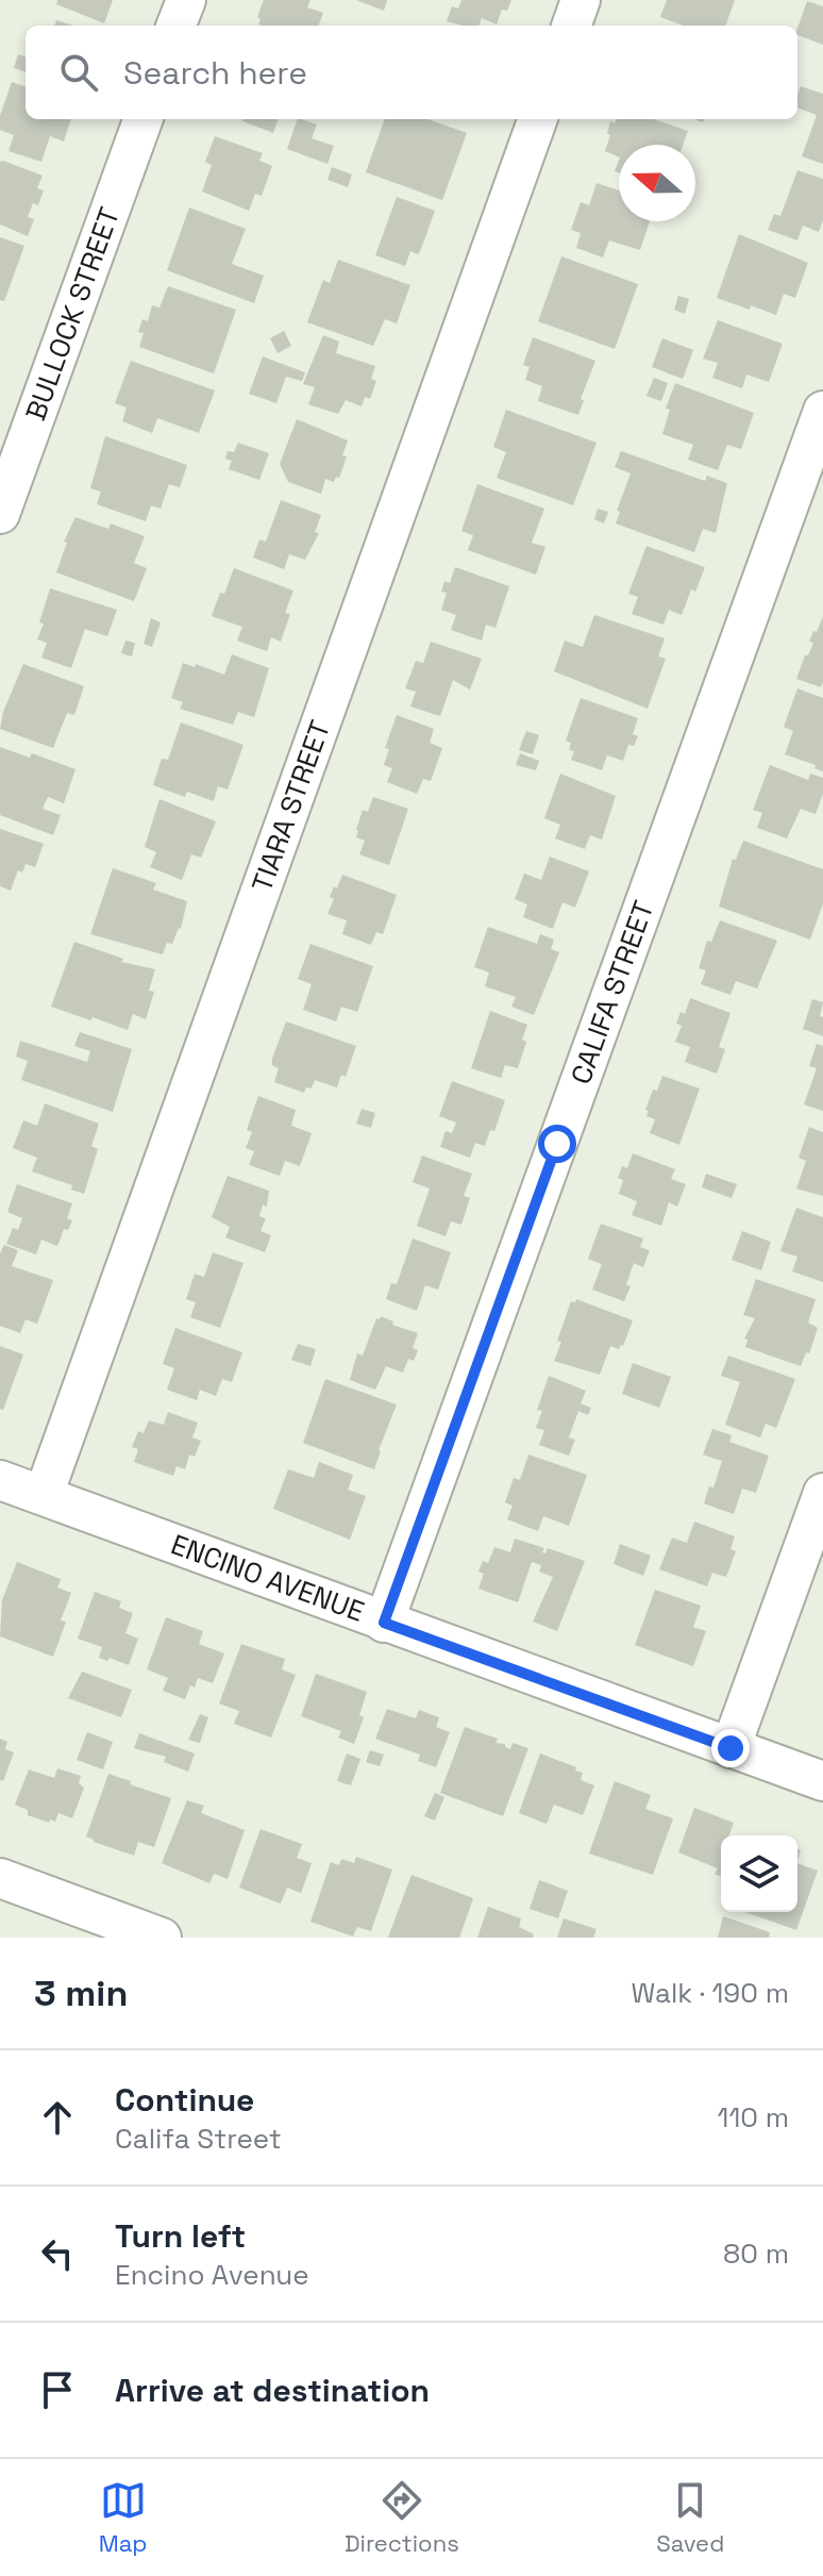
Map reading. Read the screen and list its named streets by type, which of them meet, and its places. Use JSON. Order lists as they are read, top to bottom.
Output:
{
  "streets": {
    "street": [
      "BULLOCK STREET",
      "TIARA STREET",
      "CALIFA STREET",
      "ENCINO AVENUE"
    ]
  },
  "crossings": [
    ["TIARA STREET", "ENCINO AVENUE"],
    ["CALIFA STREET", "ENCINO AVENUE"]
  ],
  "north": "left",
  "page": {
    "search": "Search here",
    "heading": ["3 min", "Walk · 190 m"],
    "list": [
      ["Continue", "Califa Street", "110 m"],
      ["Turn left", "Encino Avenue", "80 m"],
      "Arrive at destination"
    ],
    "nav": ["Map", "Directions", "Saved"]
  }
}
